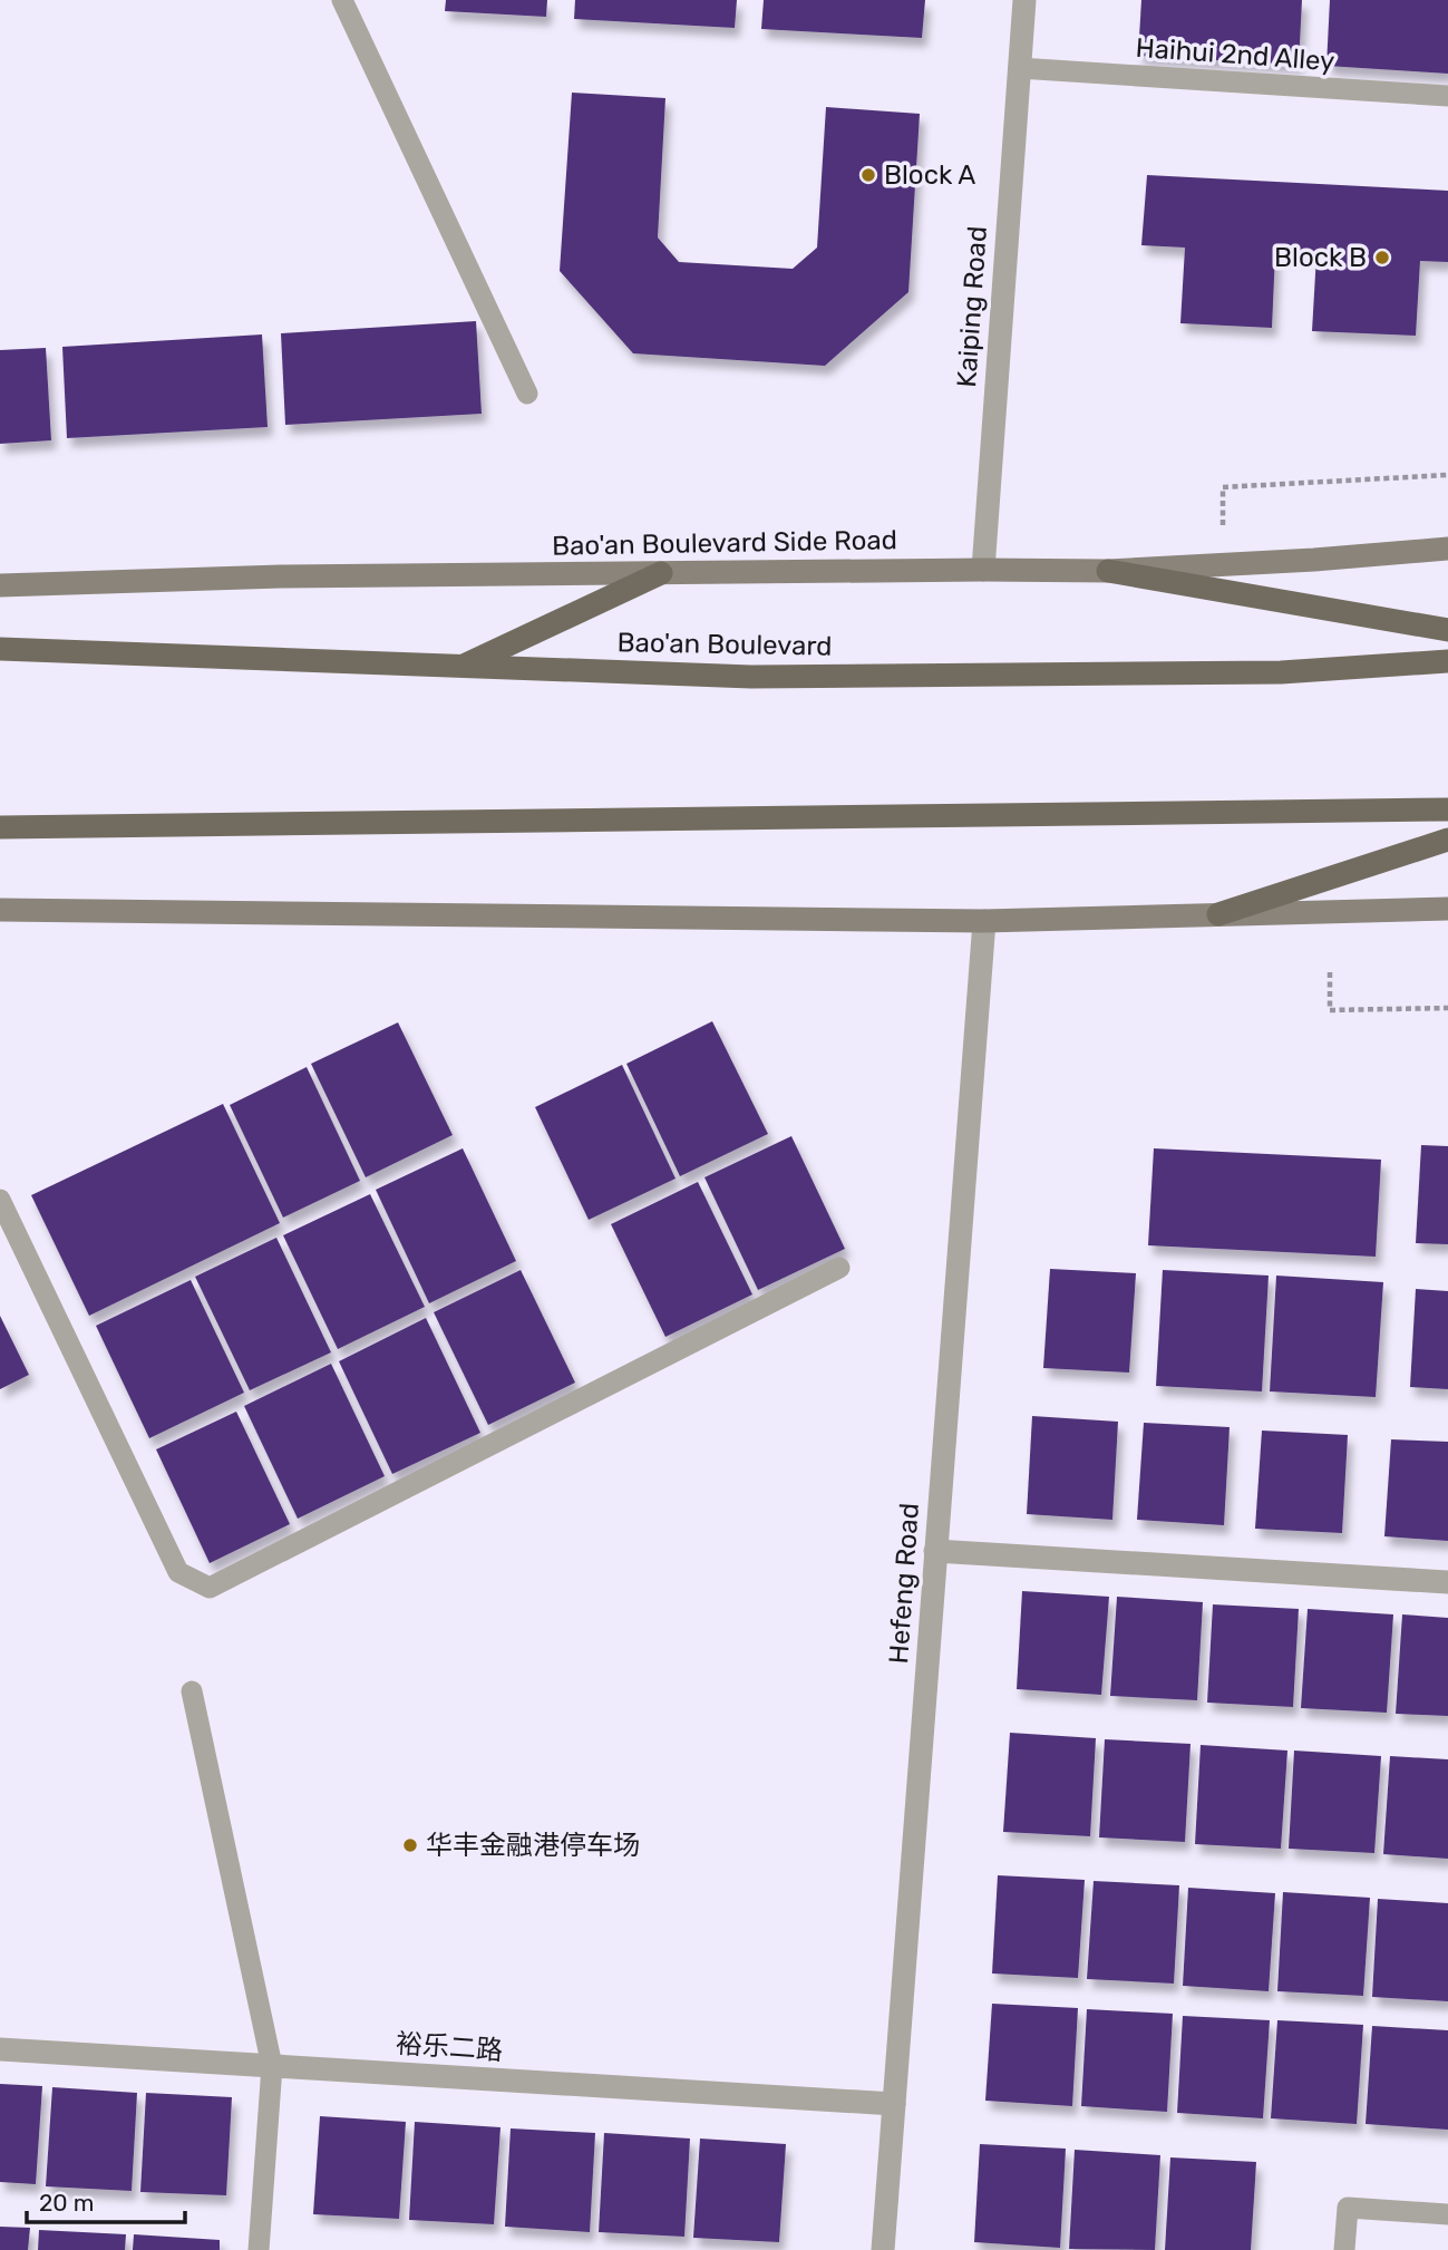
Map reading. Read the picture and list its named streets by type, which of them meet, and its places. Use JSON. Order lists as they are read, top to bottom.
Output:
{
  "streets": {
    "main road": ["Bao'an Boulevard Side Road", "Bao'an Boulevard"],
    "street": ["Kaiping Road", "Hefeng Road", "裕乐二路"],
    "lane": ["Haihui 2nd Alley"]
  },
  "crossings": [
    ["Haihui 2nd Alley", "Kaiping Road"],
    ["Kaiping Road", "Bao'an Boulevard Side Road"],
    ["Hefeng Road", "裕乐二路"]
  ],
  "places": ["Block A", "Block B", "华丰金融港停车场"],
  "scale_bar": "20 m"
}
